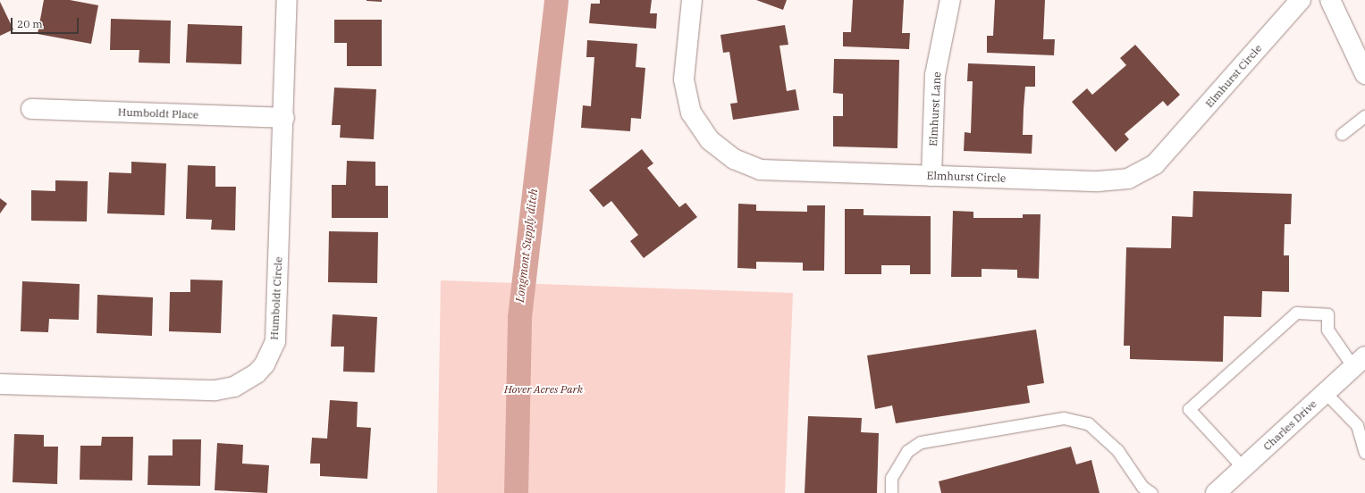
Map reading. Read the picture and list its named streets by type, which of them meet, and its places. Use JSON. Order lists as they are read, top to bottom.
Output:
{
  "streets": {
    "street": [
      "Elmhurst Circle",
      "Elmhurst Lane",
      "Humboldt Place",
      "Humboldt Circle",
      "Charles Drive"
    ]
  },
  "crossings": [
    ["Elmhurst Circle", "Elmhurst Lane"],
    ["Humboldt Place", "Humboldt Circle"]
  ],
  "water": ["Longmont Supply ditch"],
  "parks": ["Hover Acres Park"],
  "scale_bar": "20 m"
}
